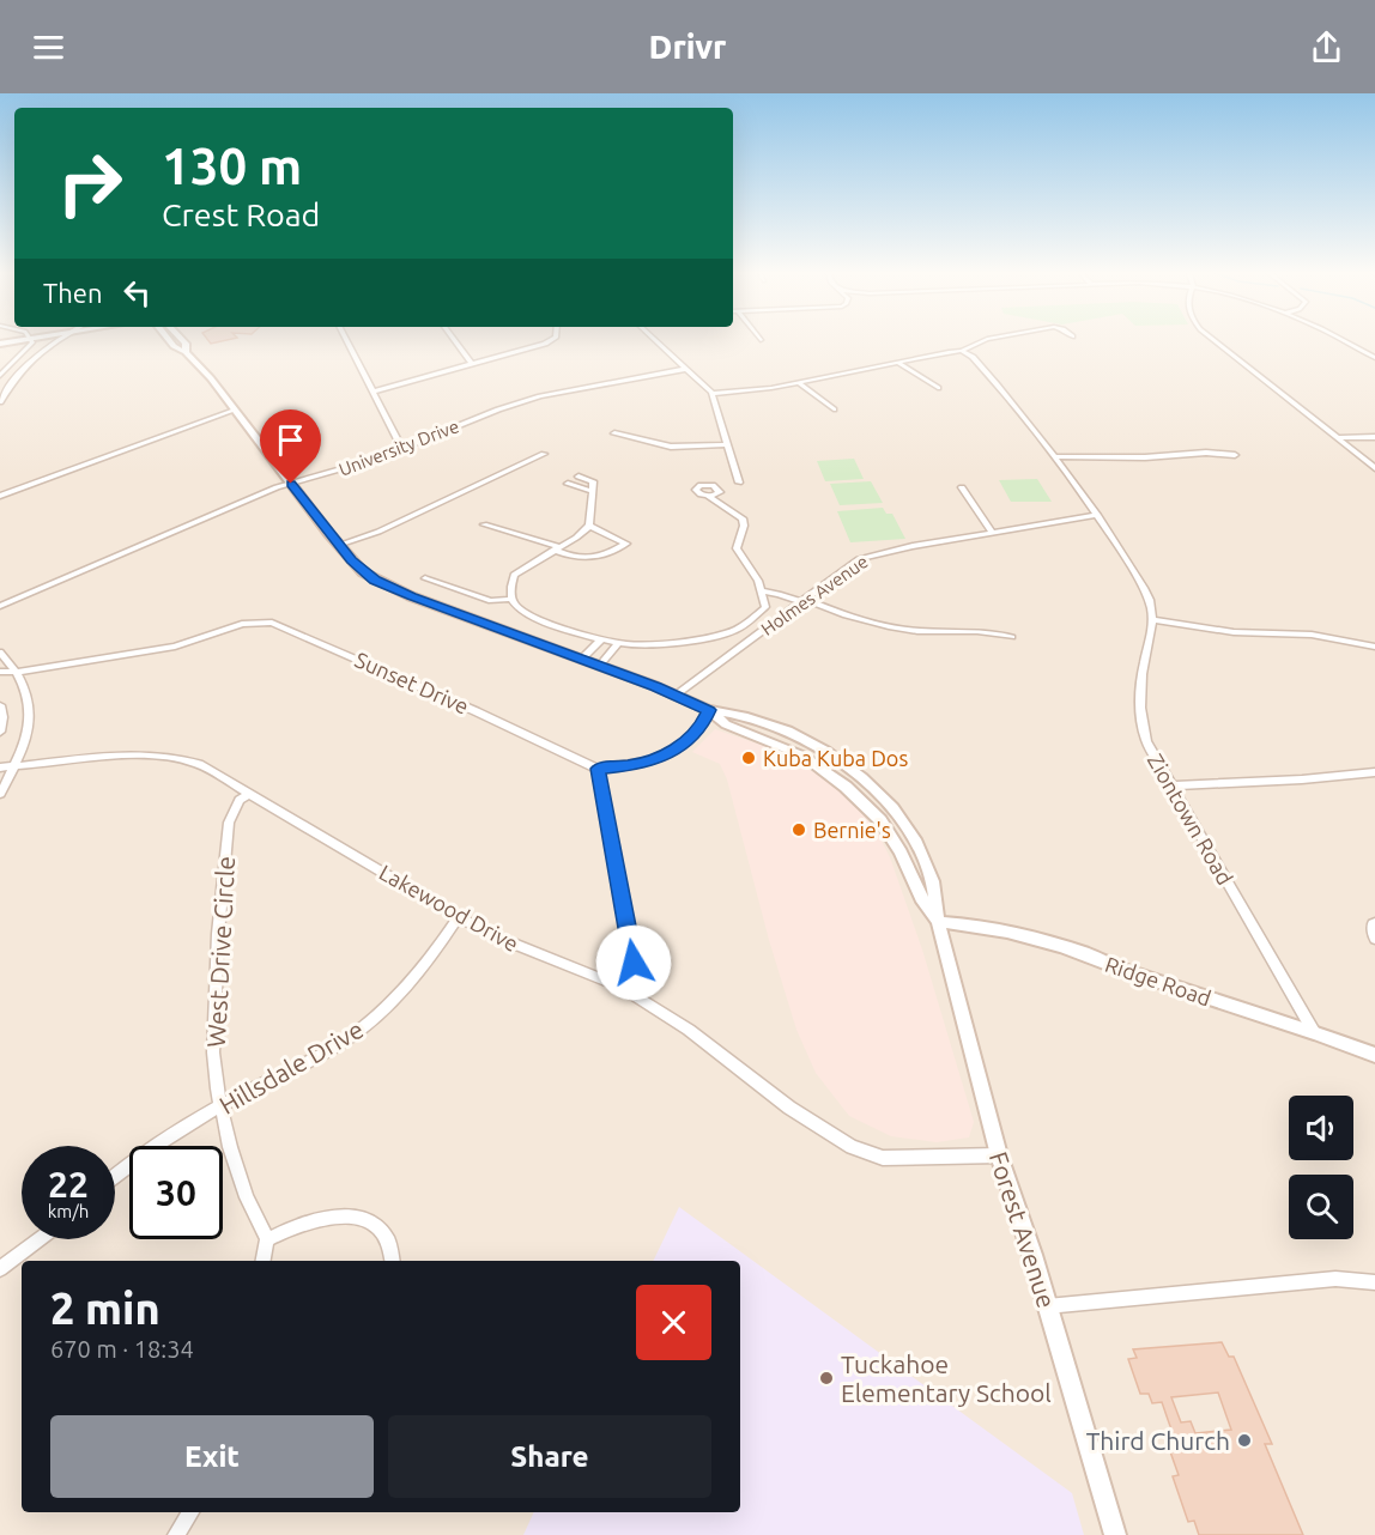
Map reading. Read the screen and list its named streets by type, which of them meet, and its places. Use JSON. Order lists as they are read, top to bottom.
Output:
{
  "streets": {
    "main road": ["Ridge Road", "Forest Avenue"],
    "street": [
      "University Drive",
      "Holmes Avenue",
      "Sunset Drive",
      "Ziontown Road",
      "Lakewood Drive",
      "West Drive Circle",
      "Hillsdale Drive"
    ]
  },
  "crossings": [
    ["Holmes Avenue", "Ziontown Road"],
    ["Ziontown Road", "Ridge Road"],
    ["Lakewood Drive", "West Drive Circle"],
    ["Lakewood Drive", "Hillsdale Drive"],
    ["Lakewood Drive", "Forest Avenue"],
    ["West Drive Circle", "Hillsdale Drive"],
    ["Ridge Road", "Forest Avenue"]
  ],
  "places": [
    "Kuba Kuba Dos",
    "Bernie's",
    "Tuckahoe Elementary School",
    "Third Church"
  ],
  "page": {
    "header": "Drivr",
    "turn": ["130 m", "Crest Road"],
    "then": "Then",
    "speed": "22 km/h",
    "limit": "30",
    "heading": ["2 min", "670 m · 18:34"],
    "buttons": ["Exit", "Share"]
  }
}
